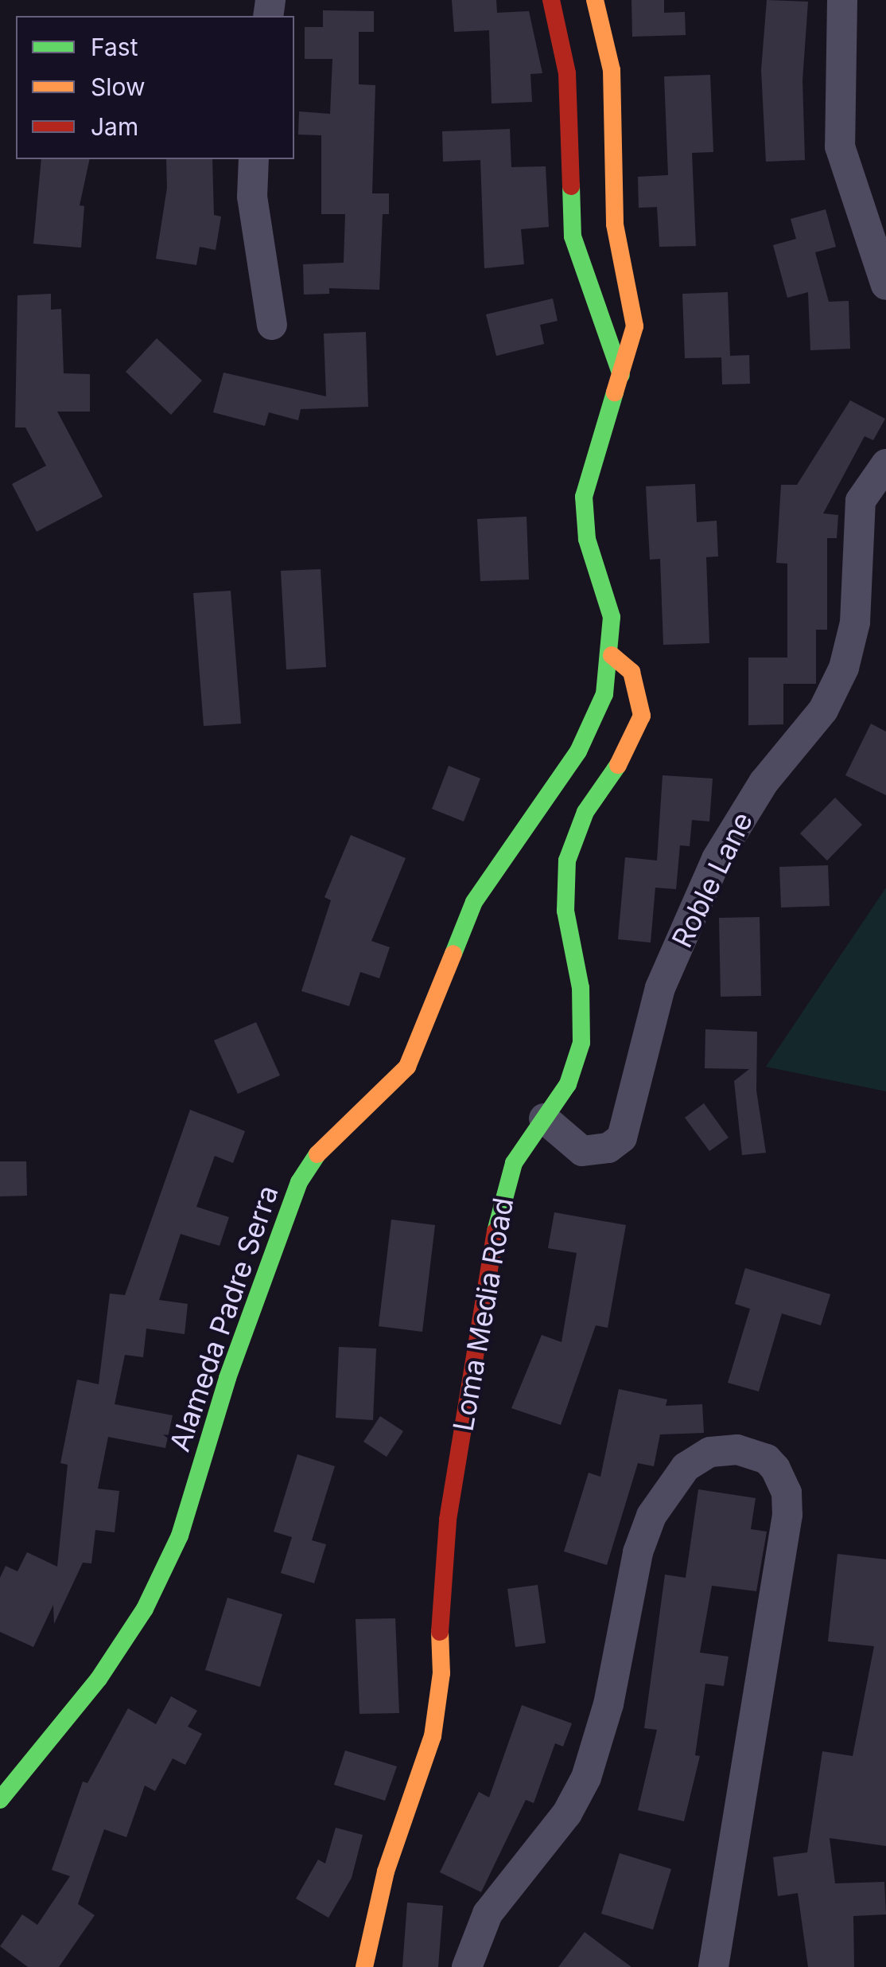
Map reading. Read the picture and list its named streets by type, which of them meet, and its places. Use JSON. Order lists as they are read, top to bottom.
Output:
{
  "streets": {
    "street": ["Roble Lane", "Loma Media Road", "Alameda Padre Serra"]
  },
  "crossings": [
    ["Roble Lane", "Loma Media Road"],
    ["Loma Media Road", "Alameda Padre Serra"]
  ],
  "legend": ["Fast", "Slow", "Jam"]
}
